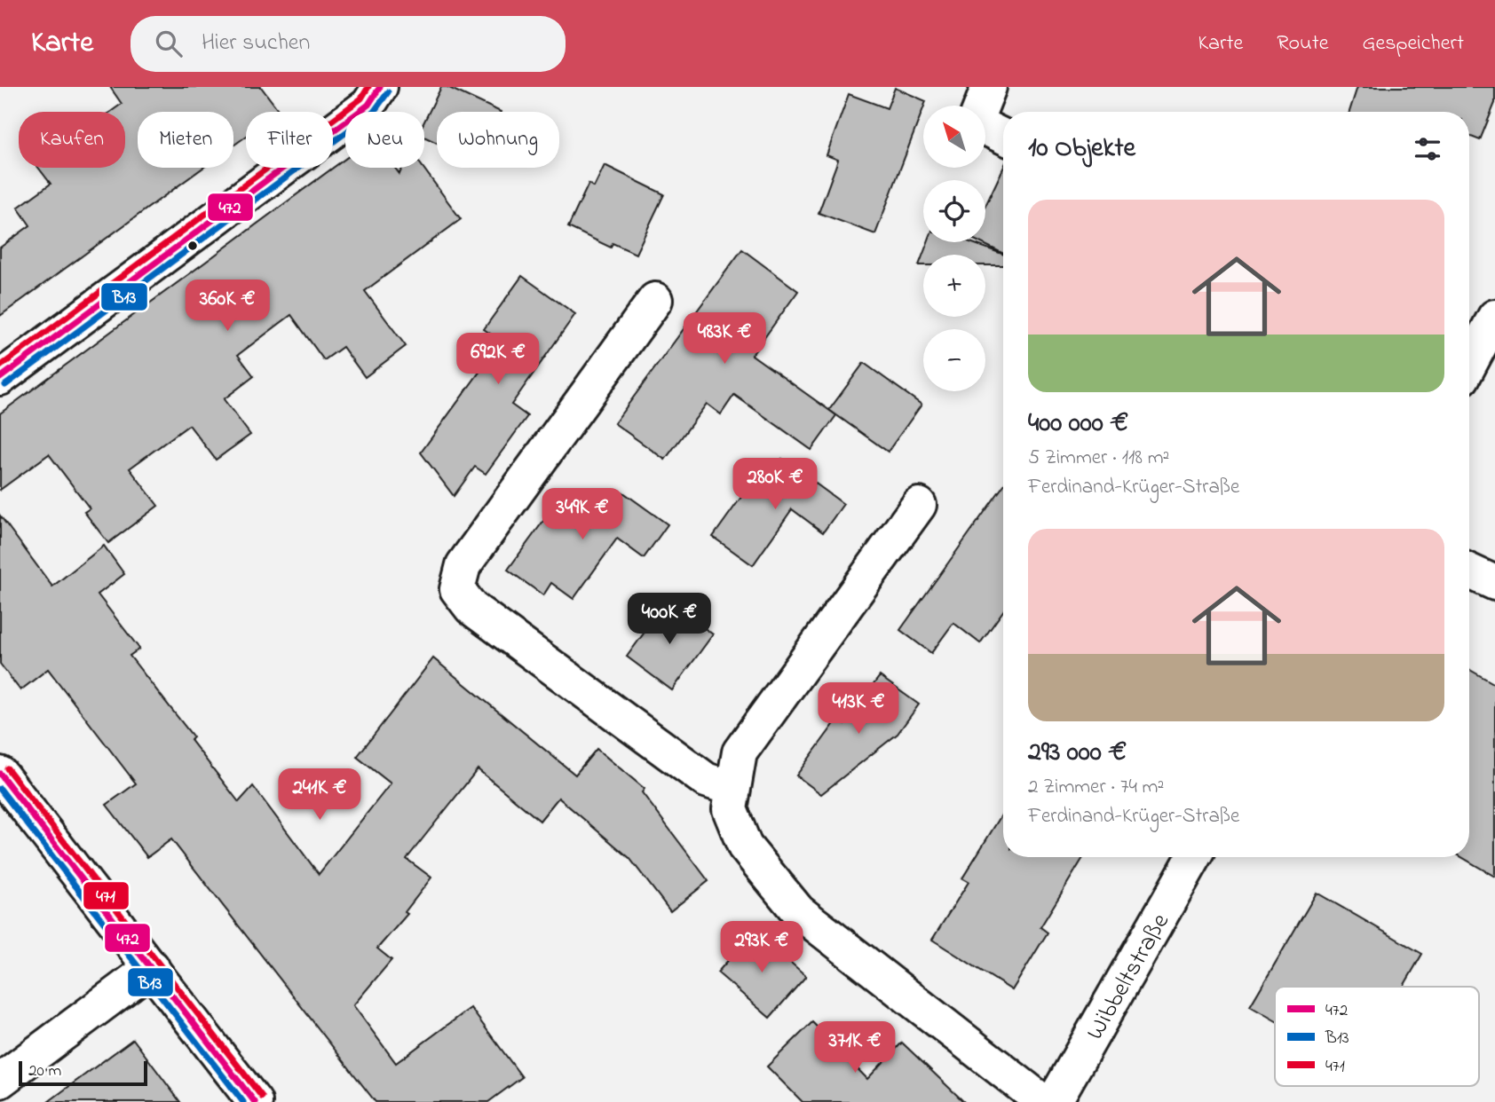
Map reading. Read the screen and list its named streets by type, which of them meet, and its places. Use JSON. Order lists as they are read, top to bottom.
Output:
{
  "streets": {
    "street": ["Wibbeltstraße"]
  },
  "lines": ["transit line 472", "transit line 471", "transit line B13"],
  "legend": ["472", "B13", "471"],
  "scale_bar": "20 m",
  "north": "top left",
  "page": {
    "header": "Karte",
    "search": "Hier suchen",
    "nav": ["Karte", "Route", "Gespeichert"],
    "map_buttons": ["+", "−"],
    "chip": [
      "Kaufen",
      "Mieten",
      "Filter",
      "Neu",
      "Wohnung"
    ],
    "heading": "10 Objekte",
    "list": [
      {
        "name": "400 000 €",
        "note": "5 Zimmer · 118 m² · Ferdinand-Krüger-Straße"
      },
      {
        "name": "293 000 €",
        "note": "2 Zimmer · 74 m² · Ferdinand-Krüger-Straße"
      }
    ],
    "price": [
      "360K €",
      "483K €",
      "692K €",
      "280K €",
      "349K €",
      "400K €",
      "413K €",
      "241K €",
      "293K €",
      "371K €"
    ],
    "scale": "20 m"
  }
}
